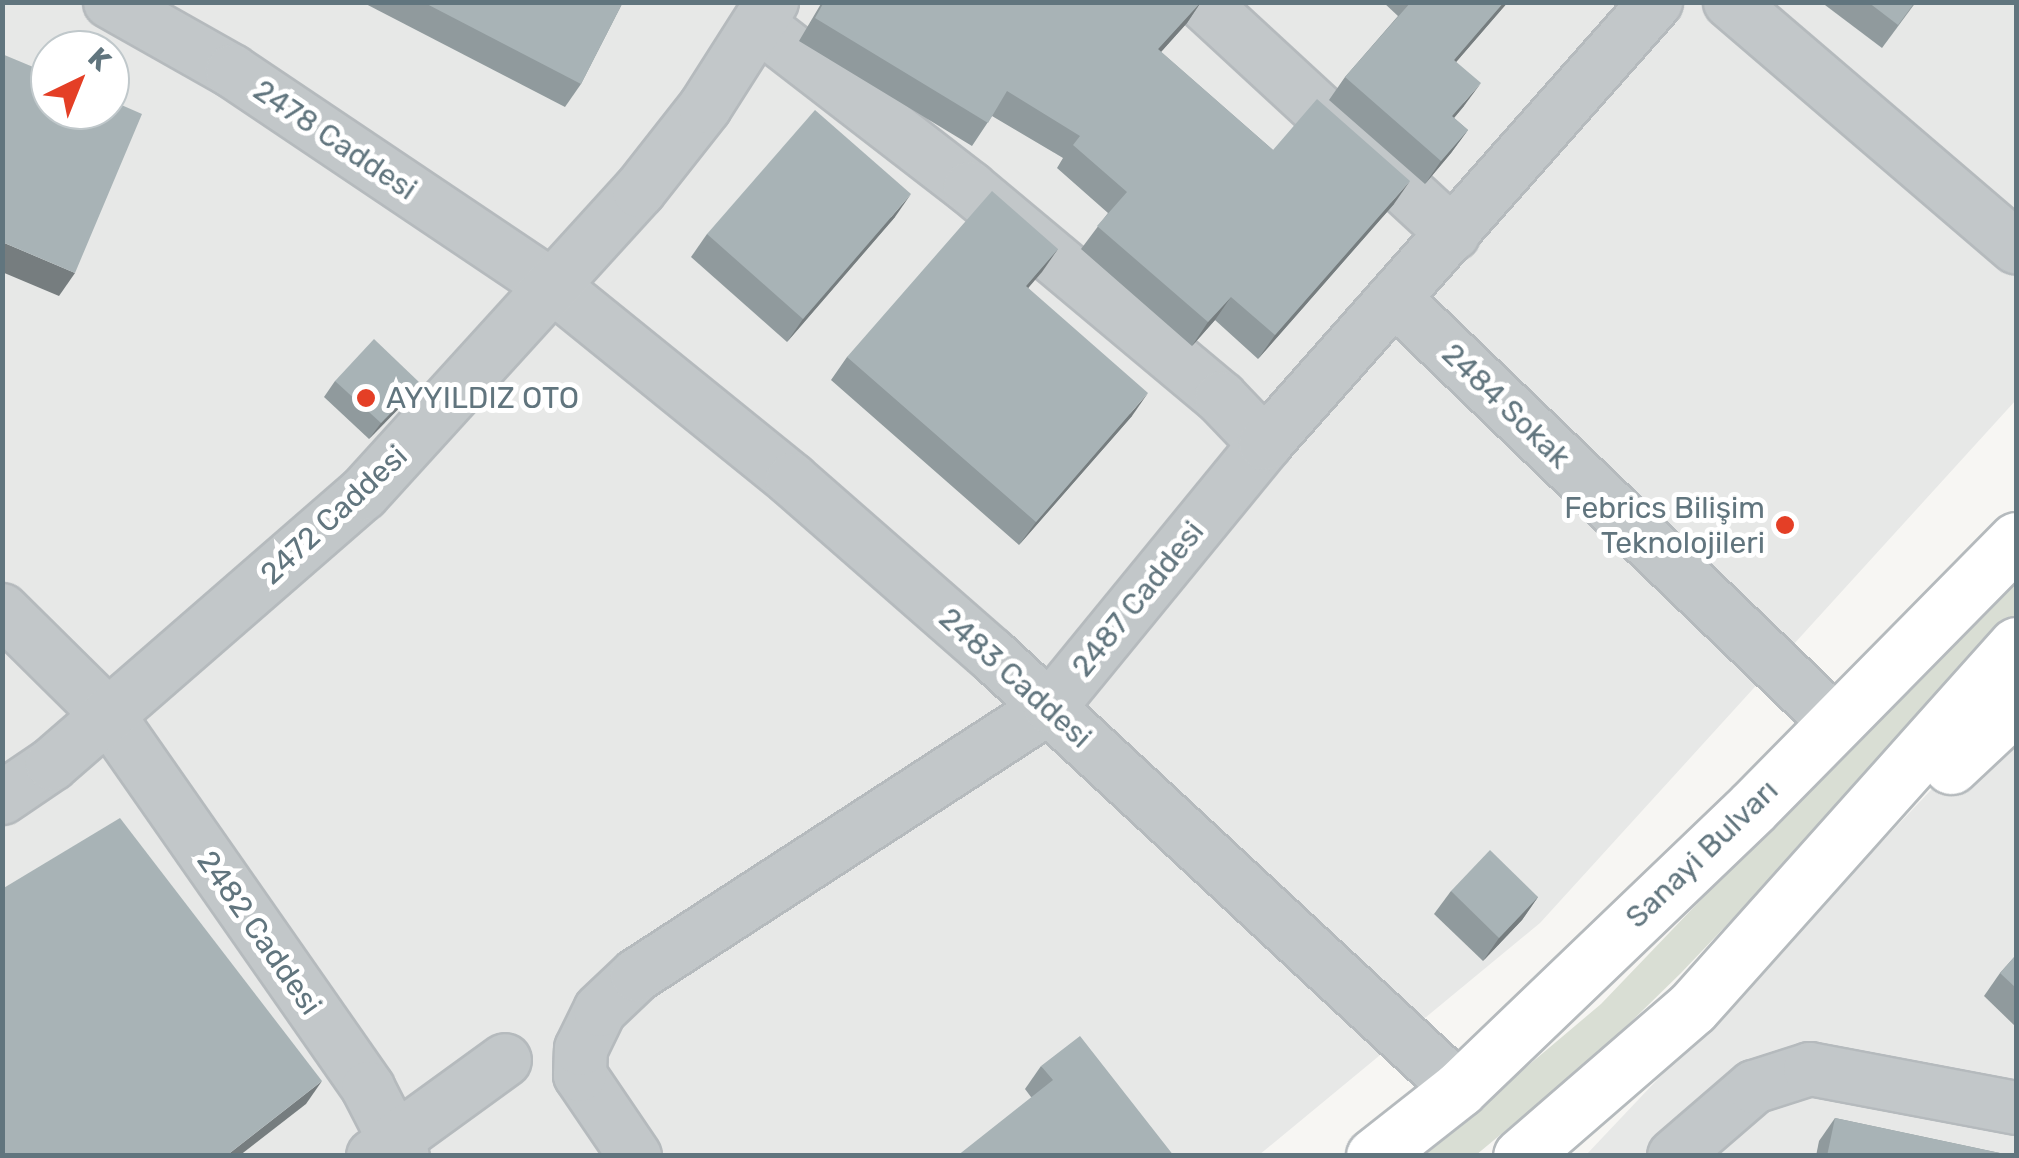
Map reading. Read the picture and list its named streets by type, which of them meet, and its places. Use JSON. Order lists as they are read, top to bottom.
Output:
{
  "streets": {
    "main road": ["Sanayi Bulvarı"],
    "street": [
      "2478 Caddesi",
      "2484 Sokak",
      "2472 Caddesi",
      "2487 Caddesi",
      "2483 Caddesi",
      "2482 Caddesi"
    ]
  },
  "crossings": [
    ["2478 Caddesi", "2472 Caddesi"],
    ["2478 Caddesi", "2483 Caddesi"],
    ["2484 Sokak", "2487 Caddesi"],
    ["2484 Sokak", "Sanayi Bulvarı"],
    ["2472 Caddesi", "2483 Caddesi"],
    ["2472 Caddesi", "2482 Caddesi"],
    ["2487 Caddesi", "2483 Caddesi"],
    ["2483 Caddesi", "Sanayi Bulvarı"]
  ],
  "places": ["AYYILDIZ OTO", "Febrics Bilişim Teknolojileri"],
  "north": "top right"
}
